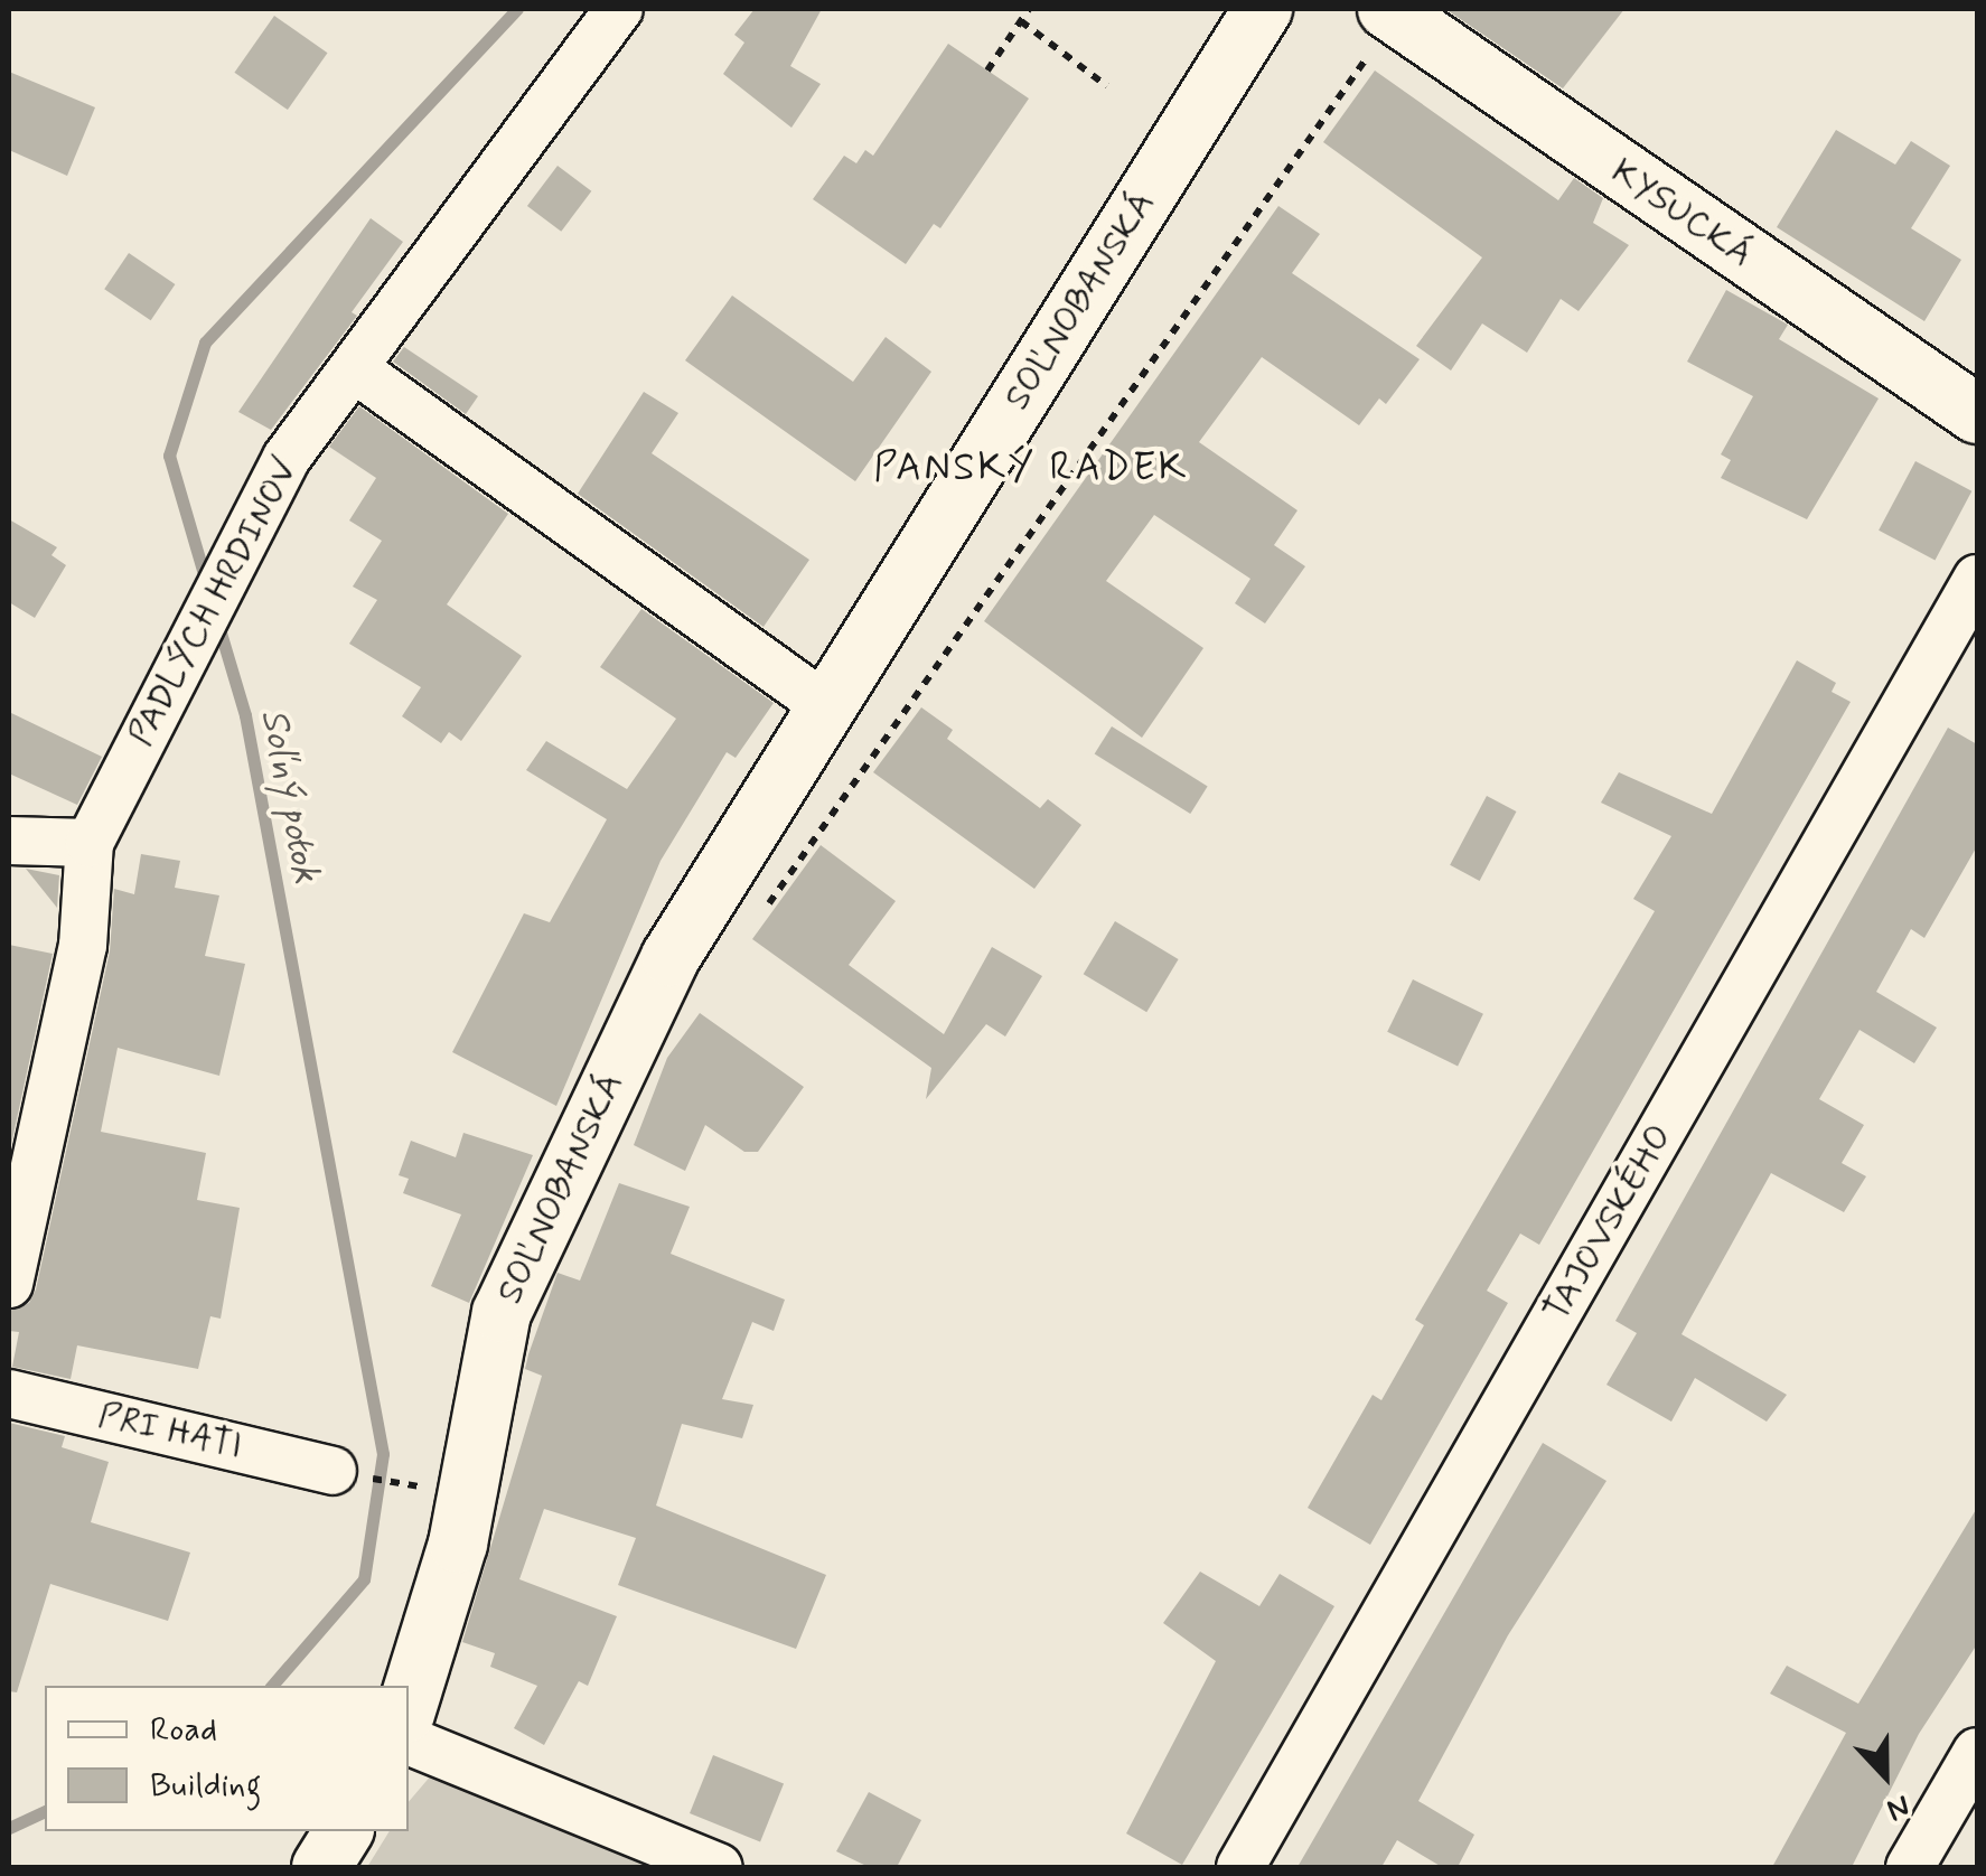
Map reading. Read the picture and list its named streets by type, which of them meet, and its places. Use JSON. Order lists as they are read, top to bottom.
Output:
{
  "streets": {
    "street": [
      "KYSUCKÁ",
      "SOĽNOBANSKÁ",
      "PADLÝCH HRDINOV",
      "TAJOVSKÉHO",
      "PRI HATI"
    ]
  },
  "districts": ["PANSKÝ RADEK"],
  "water": ["Soľný potok"],
  "legend": ["Road", "Building"],
  "north": "bottom"
}
